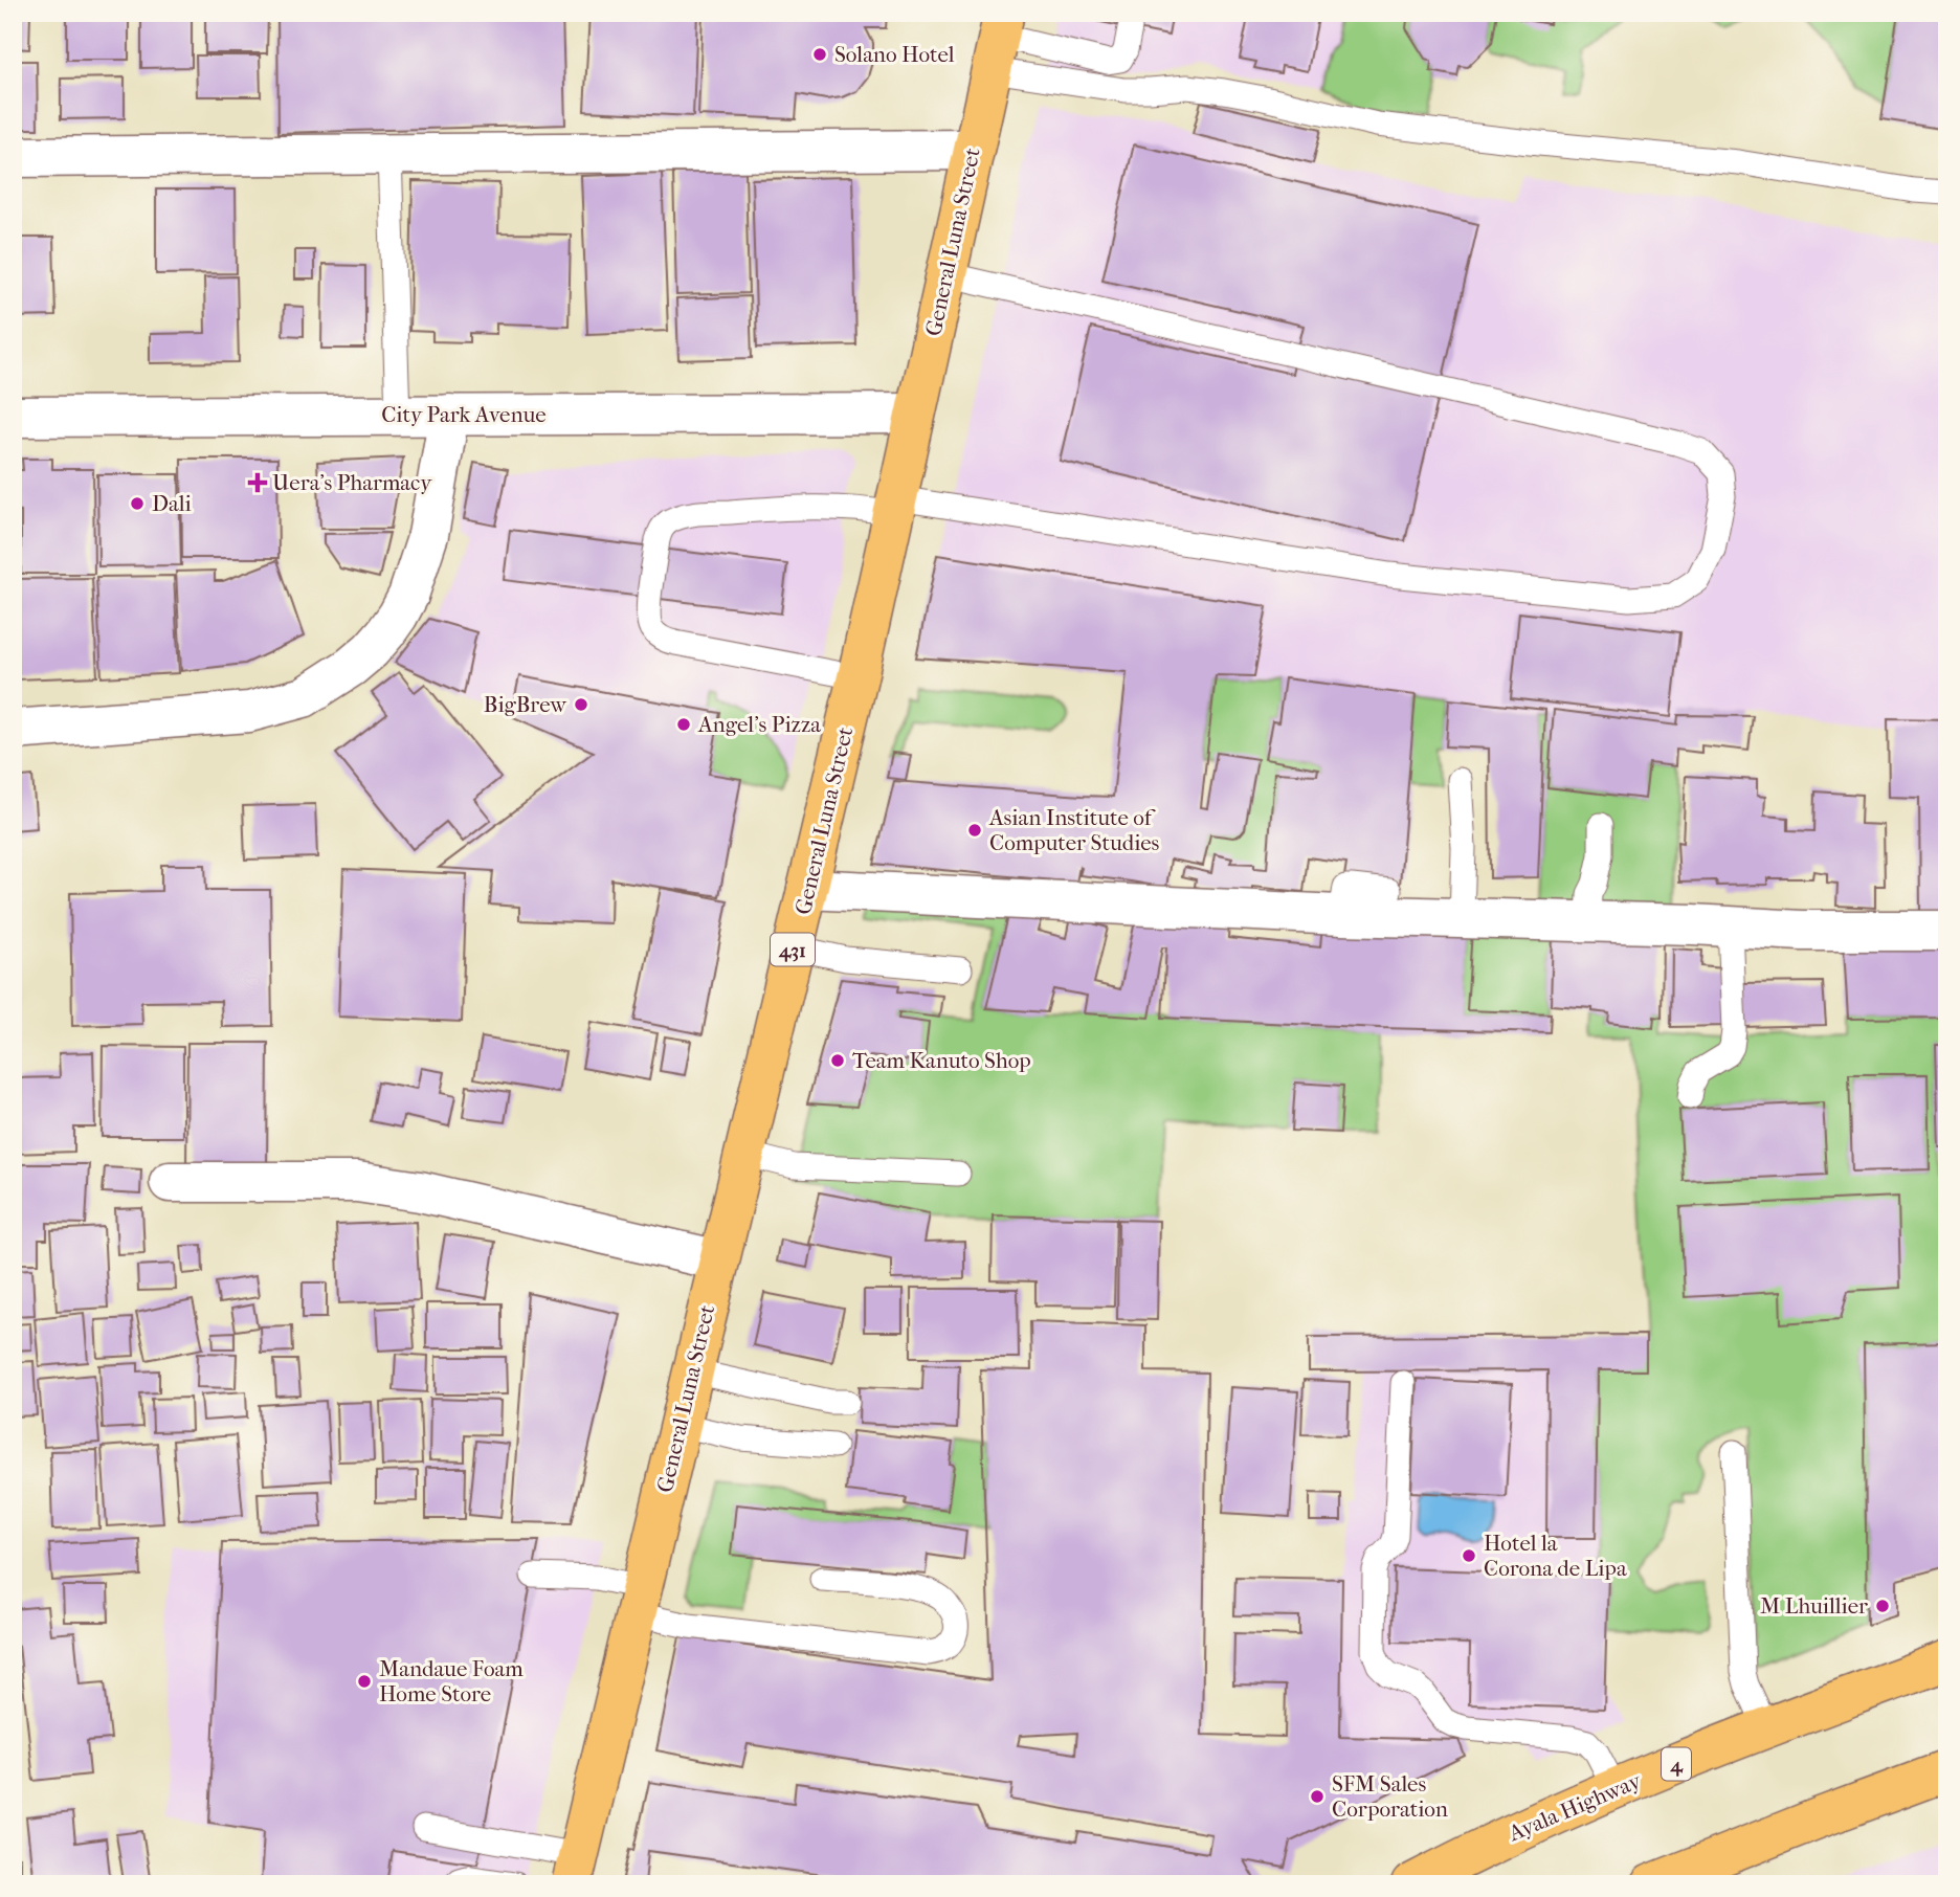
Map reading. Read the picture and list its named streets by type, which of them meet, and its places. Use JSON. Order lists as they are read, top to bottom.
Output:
{
  "streets": {
    "main road": [
      "General Luna Street",
      "431",
      "4",
      "Ayala Highway"
    ],
    "street": ["City Park Avenue"]
  },
  "crossings": [
    ["General Luna Street", "City Park Avenue"]
  ],
  "places": {
    "other": [
      "Solano Hotel",
      "Dali",
      "BigBrew",
      "Angel's Pizza",
      "Asian Institute of Computer Studies",
      "Team Kanuto Shop",
      "Hotel la Corona de Lipa",
      "M Lhuillier",
      "Mandaue Foam Home Store",
      "SFM Sales Corporation"
    ],
    "health": ["Uera's Pharmacy"]
  }
}
